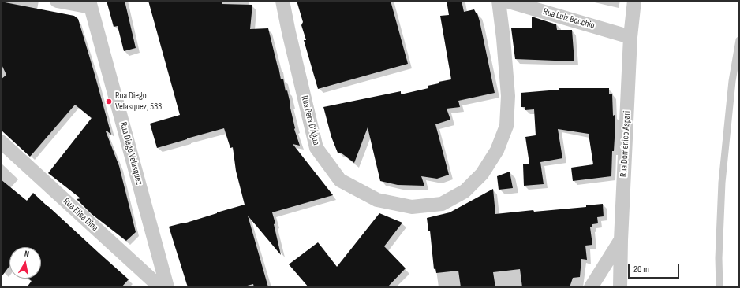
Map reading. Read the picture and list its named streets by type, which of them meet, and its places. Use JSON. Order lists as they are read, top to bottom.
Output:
{
  "streets": {
    "street": [
      "Rua Luiz Bocchio",
      "Rua Pera D'Água",
      "Rua Domênico Aspari",
      "Rua Diego Velasquez",
      "Rua Elisa Dina"
    ]
  },
  "crossings": [
    ["Rua Luiz Bocchio", "Rua Domênico Aspari"]
  ],
  "places": ["Rua Diego Velasquez, 533"],
  "scale_bar": "20 m",
  "north": "top"
}
